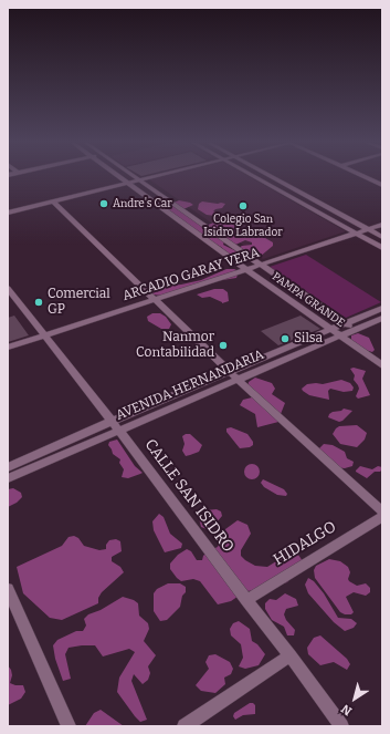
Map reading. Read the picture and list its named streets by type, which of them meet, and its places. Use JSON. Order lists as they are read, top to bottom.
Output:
{
  "streets": {
    "street": [
      "ARCADIO GARAY VERA",
      "PAMPA GRANDE",
      "AVENIDA HERNANDARIA",
      "CALLE SAN ISIDRO",
      "HIDALGO"
    ]
  },
  "crossings": [
    ["ARCADIO GARAY VERA", "PAMPA GRANDE"],
    ["ARCADIO GARAY VERA", "CALLE SAN ISIDRO"],
    ["PAMPA GRANDE", "AVENIDA HERNANDARIA"],
    ["AVENIDA HERNANDARIA", "CALLE SAN ISIDRO"],
    ["CALLE SAN ISIDRO", "HIDALGO"]
  ],
  "places": [
    "Andre's Car",
    "Colegio San Isidro Labrador",
    "Comercial GP",
    "Silsa",
    "Nanmor Contabilidad"
  ],
  "north": "bottom left"
}
